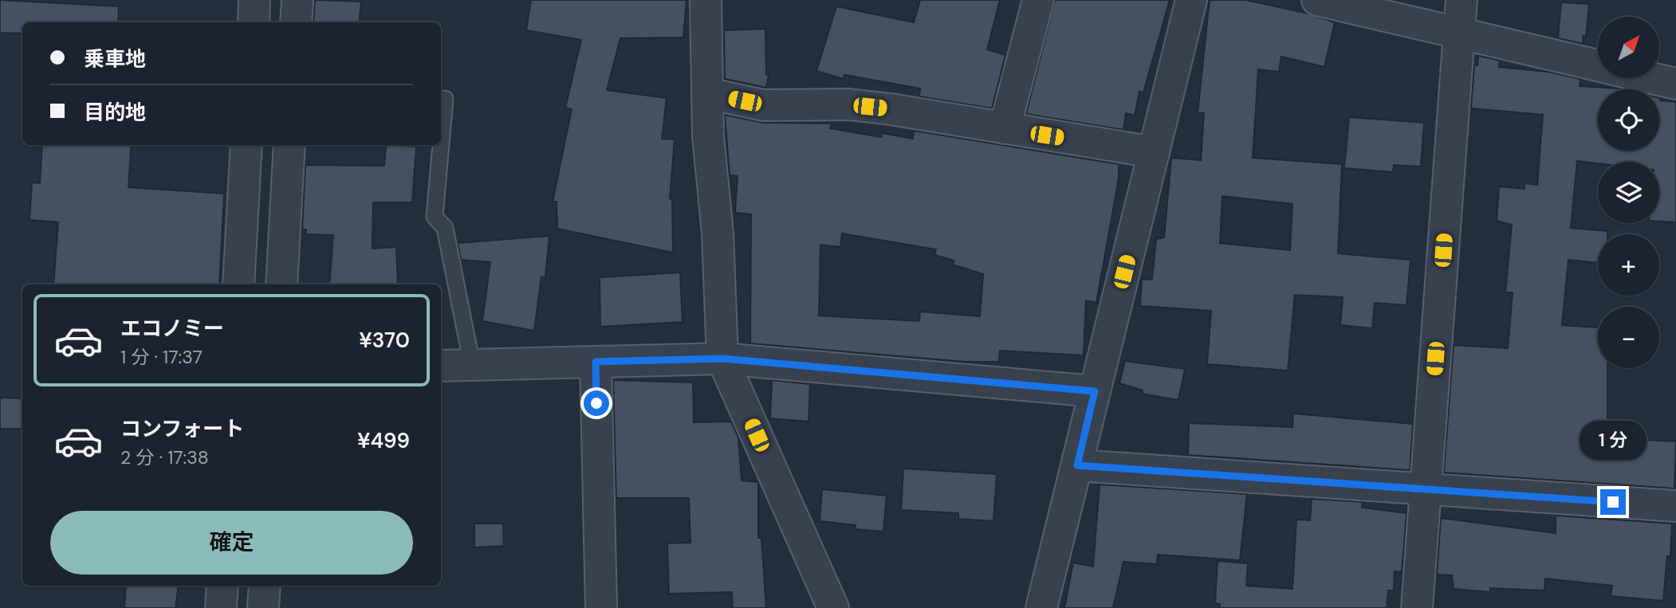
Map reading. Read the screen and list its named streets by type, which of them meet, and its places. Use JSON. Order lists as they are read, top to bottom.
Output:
{
  "north": "top right",
  "page": {
    "map_buttons": ["+", "−"],
    "banner": ["乗車地", "目的地"],
    "list": [
      {
        "name": "エコノミー",
        "note": "1 分 · 17:37",
        "value": "¥370"
      },
      {
        "name": "コンフォート",
        "note": "2 分 · 17:38",
        "value": "¥499"
      }
    ],
    "bubble": "1 分",
    "buttons": "確定"
  }
}
